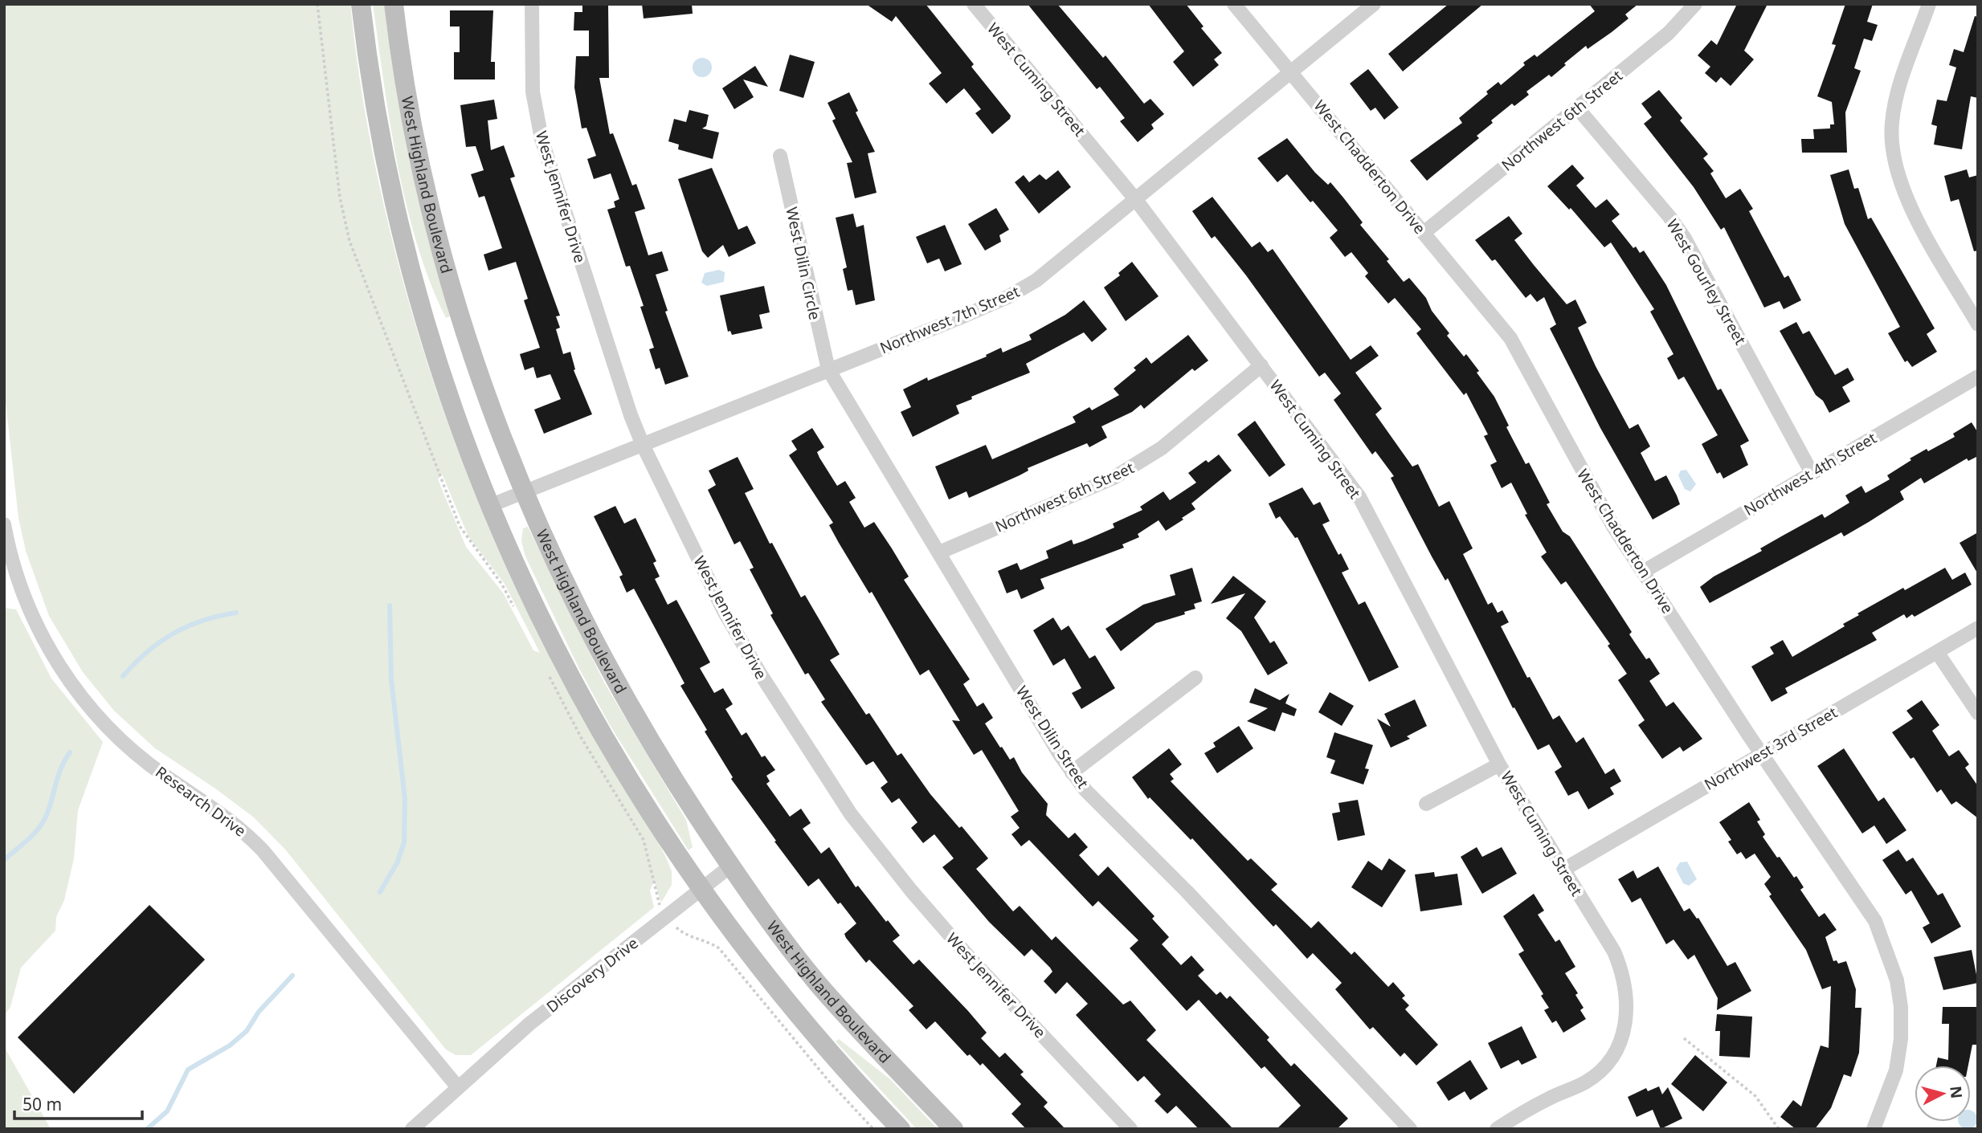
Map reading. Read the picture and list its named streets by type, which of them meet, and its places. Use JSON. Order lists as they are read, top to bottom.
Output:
{
  "streets": {
    "main road": ["West Highland Boulevard"],
    "street": [
      "West Cuming Street",
      "Northwest 6th Street",
      "West Chadderton Drive",
      "West Jennifer Drive",
      "West Dilin Circle",
      "West Gourley Street",
      "Northwest 7th Street",
      "Northwest 4th Street",
      "West Dilin Street",
      "Northwest 3rd Street",
      "Research Drive",
      "Discovery Drive"
    ]
  },
  "crossings": [
    ["West Cuming Street", "Northwest 6th Street"],
    ["West Cuming Street", "Northwest 7th Street"],
    ["West Cuming Street", "Northwest 3rd Street"],
    ["Northwest 6th Street", "West Chadderton Drive"],
    ["Northwest 6th Street", "West Gourley Street"],
    ["Northwest 6th Street", "West Dilin Street"],
    ["West Chadderton Drive", "Northwest 7th Street"],
    ["West Chadderton Drive", "Northwest 4th Street"],
    ["West Chadderton Drive", "Northwest 3rd Street"],
    ["West Highland Boulevard", "Northwest 7th Street"],
    ["West Highland Boulevard", "Discovery Drive"],
    ["West Jennifer Drive", "Northwest 7th Street"],
    ["West Dilin Circle", "Northwest 7th Street"],
    ["West Dilin Circle", "West Dilin Street"],
    ["West Gourley Street", "Northwest 4th Street"],
    ["Northwest 7th Street", "West Dilin Street"],
    ["Research Drive", "Discovery Drive"]
  ],
  "scale_bar": "50 m",
  "north": "right"
}
